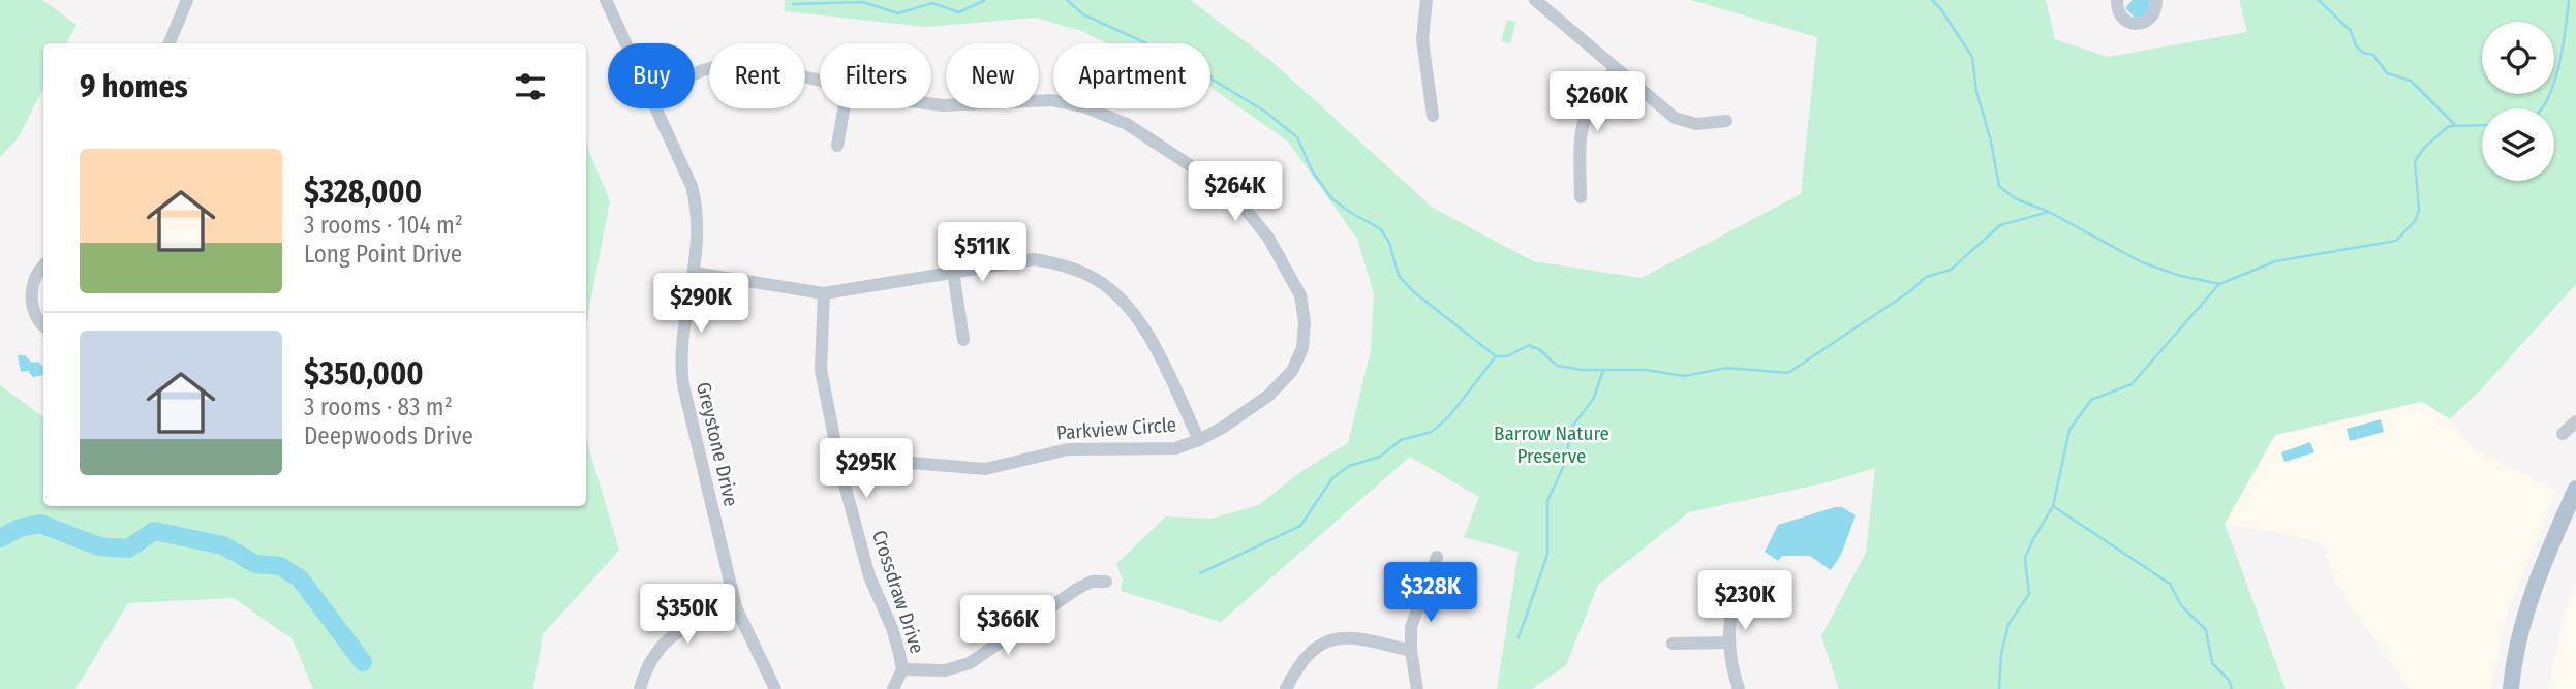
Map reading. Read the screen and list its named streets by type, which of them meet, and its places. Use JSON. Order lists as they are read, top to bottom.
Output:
{
  "streets": {
    "street": ["Parkview Circle", "Greystone Drive", "Crossdraw Drive"]
  },
  "crossings": [
    ["Parkview Circle", "Crossdraw Drive"]
  ],
  "parks": ["Barrow Nature Preserve"],
  "page": {
    "chip": [
      "Buy",
      "Rent",
      "Filters",
      "New",
      "Apartment"
    ],
    "heading": "9 homes",
    "price": [
      "$260K",
      "$264K",
      "$511K",
      "$290K",
      "$295K",
      "$328K",
      "$230K",
      "$350K",
      "$366K"
    ],
    "list": [
      {
        "name": "$328,000",
        "note": "3 rooms · 104 m² · Long Point Drive"
      },
      {
        "name": "$350,000",
        "note": "3 rooms · 83 m² · Deepwoods Drive"
      }
    ]
  }
}
